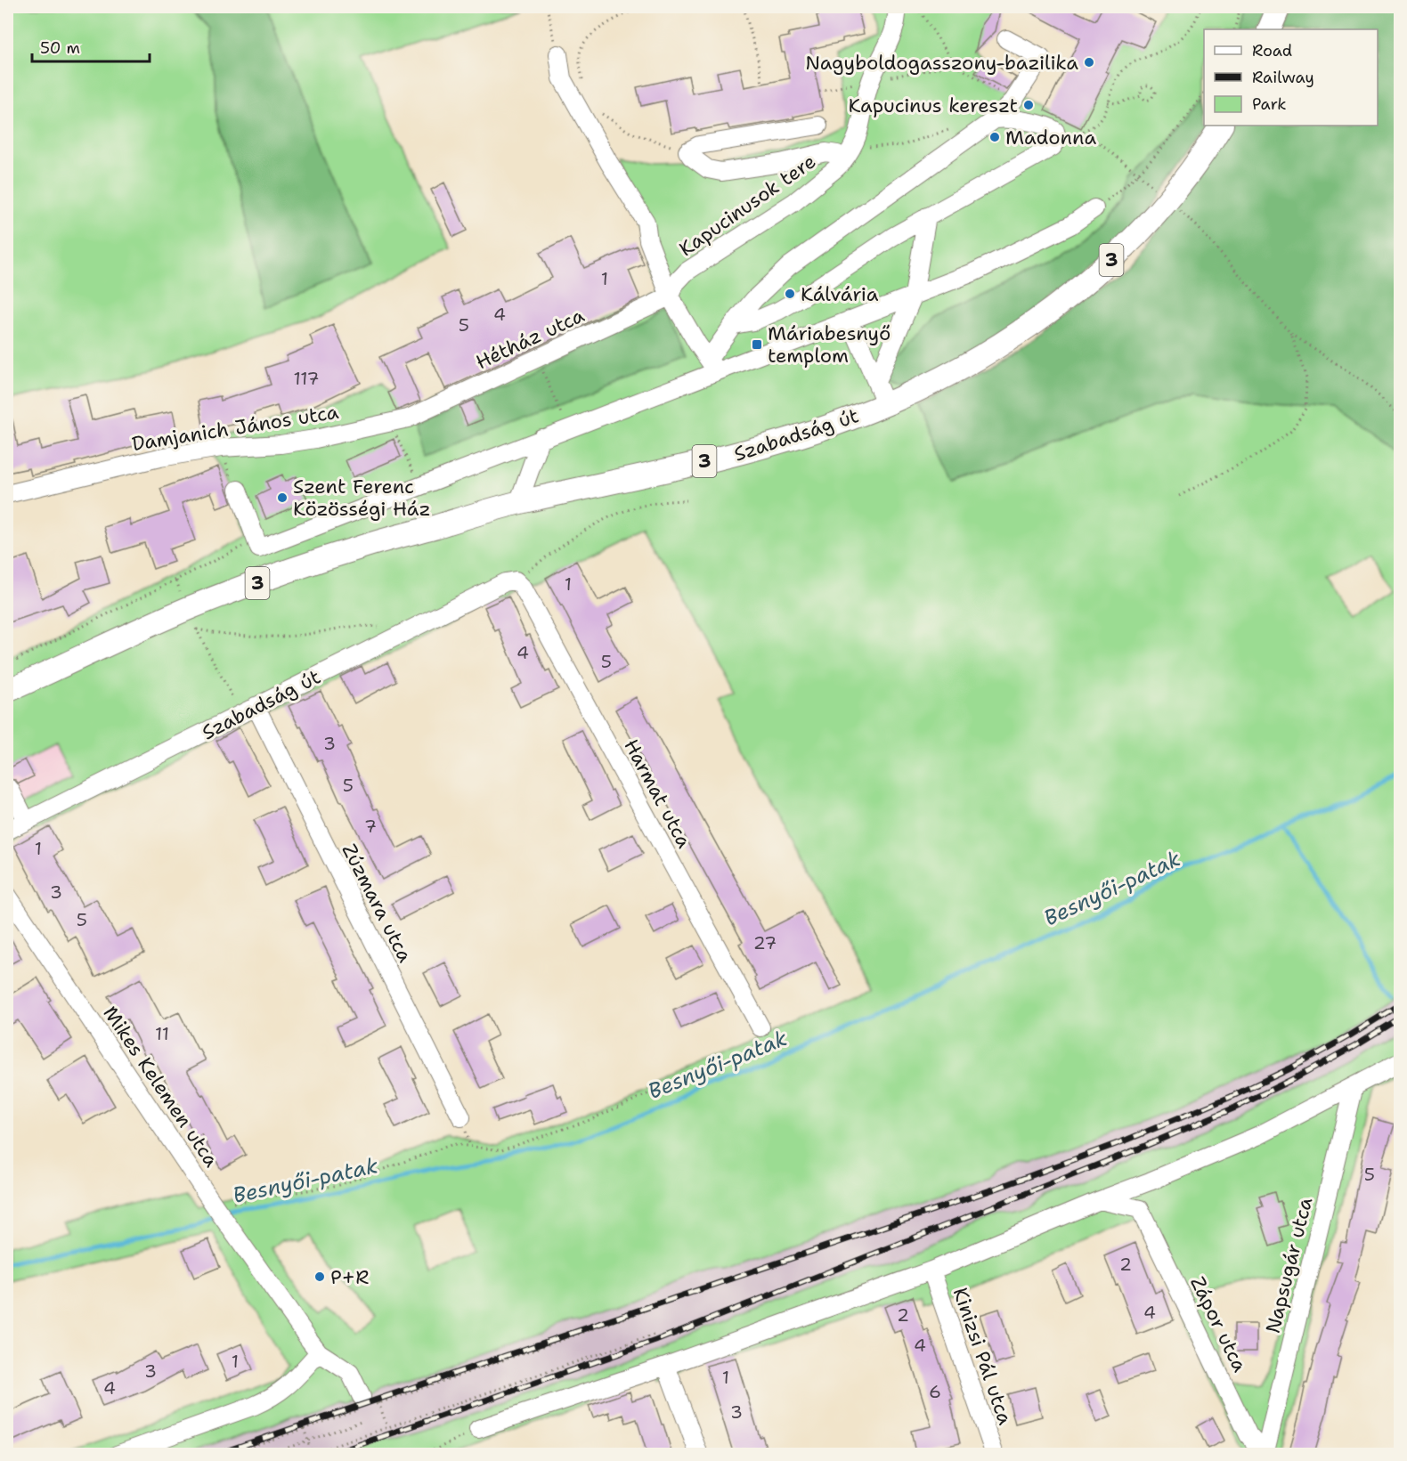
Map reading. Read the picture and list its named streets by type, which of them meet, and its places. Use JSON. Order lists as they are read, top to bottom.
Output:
{
  "streets": {
    "main road": ["3", "Szabadság út"],
    "street": [
      "Kapucinusok tere",
      "Hétház utca",
      "Damjanich János utca",
      "Harmat utca",
      "Zúzmara utca",
      "Mikes Kelemen utca",
      "Napsugár utca",
      "Zápor utca",
      "Kinizsi Pál utca"
    ]
  },
  "crossings": [
    ["Kapucinusok tere", "Hétház utca"],
    ["3", "Szabadság út"],
    ["Hétház utca", "Damjanich János utca"],
    ["Szabadság út", "Harmat utca"],
    ["Szabadság út", "Zúzmara utca"],
    ["Napsugár utca", "Zápor utca"]
  ],
  "water": ["Besnyői-patak"],
  "places": {
    "other": [
      "Nagyboldogasszony-bazilika",
      "Kapucinus kereszt",
      "Madonna",
      "Kálvária",
      "Szent Ferenc Közösségi Ház",
      "P+R"
    ],
    "transit": ["Máriabesnyő templom"]
  },
  "house_numbers": [
    "1",
    "4",
    "5",
    "117",
    "1",
    "4",
    "5",
    "3",
    "5",
    "7",
    "1",
    "3",
    "5",
    "27",
    "11",
    "5",
    "2",
    "4",
    "2",
    "4",
    "1",
    "3",
    "1",
    "4",
    "6",
    "3"
  ],
  "legend": ["Road", "Railway", "Park"],
  "scale_bar": "50 m"
}
